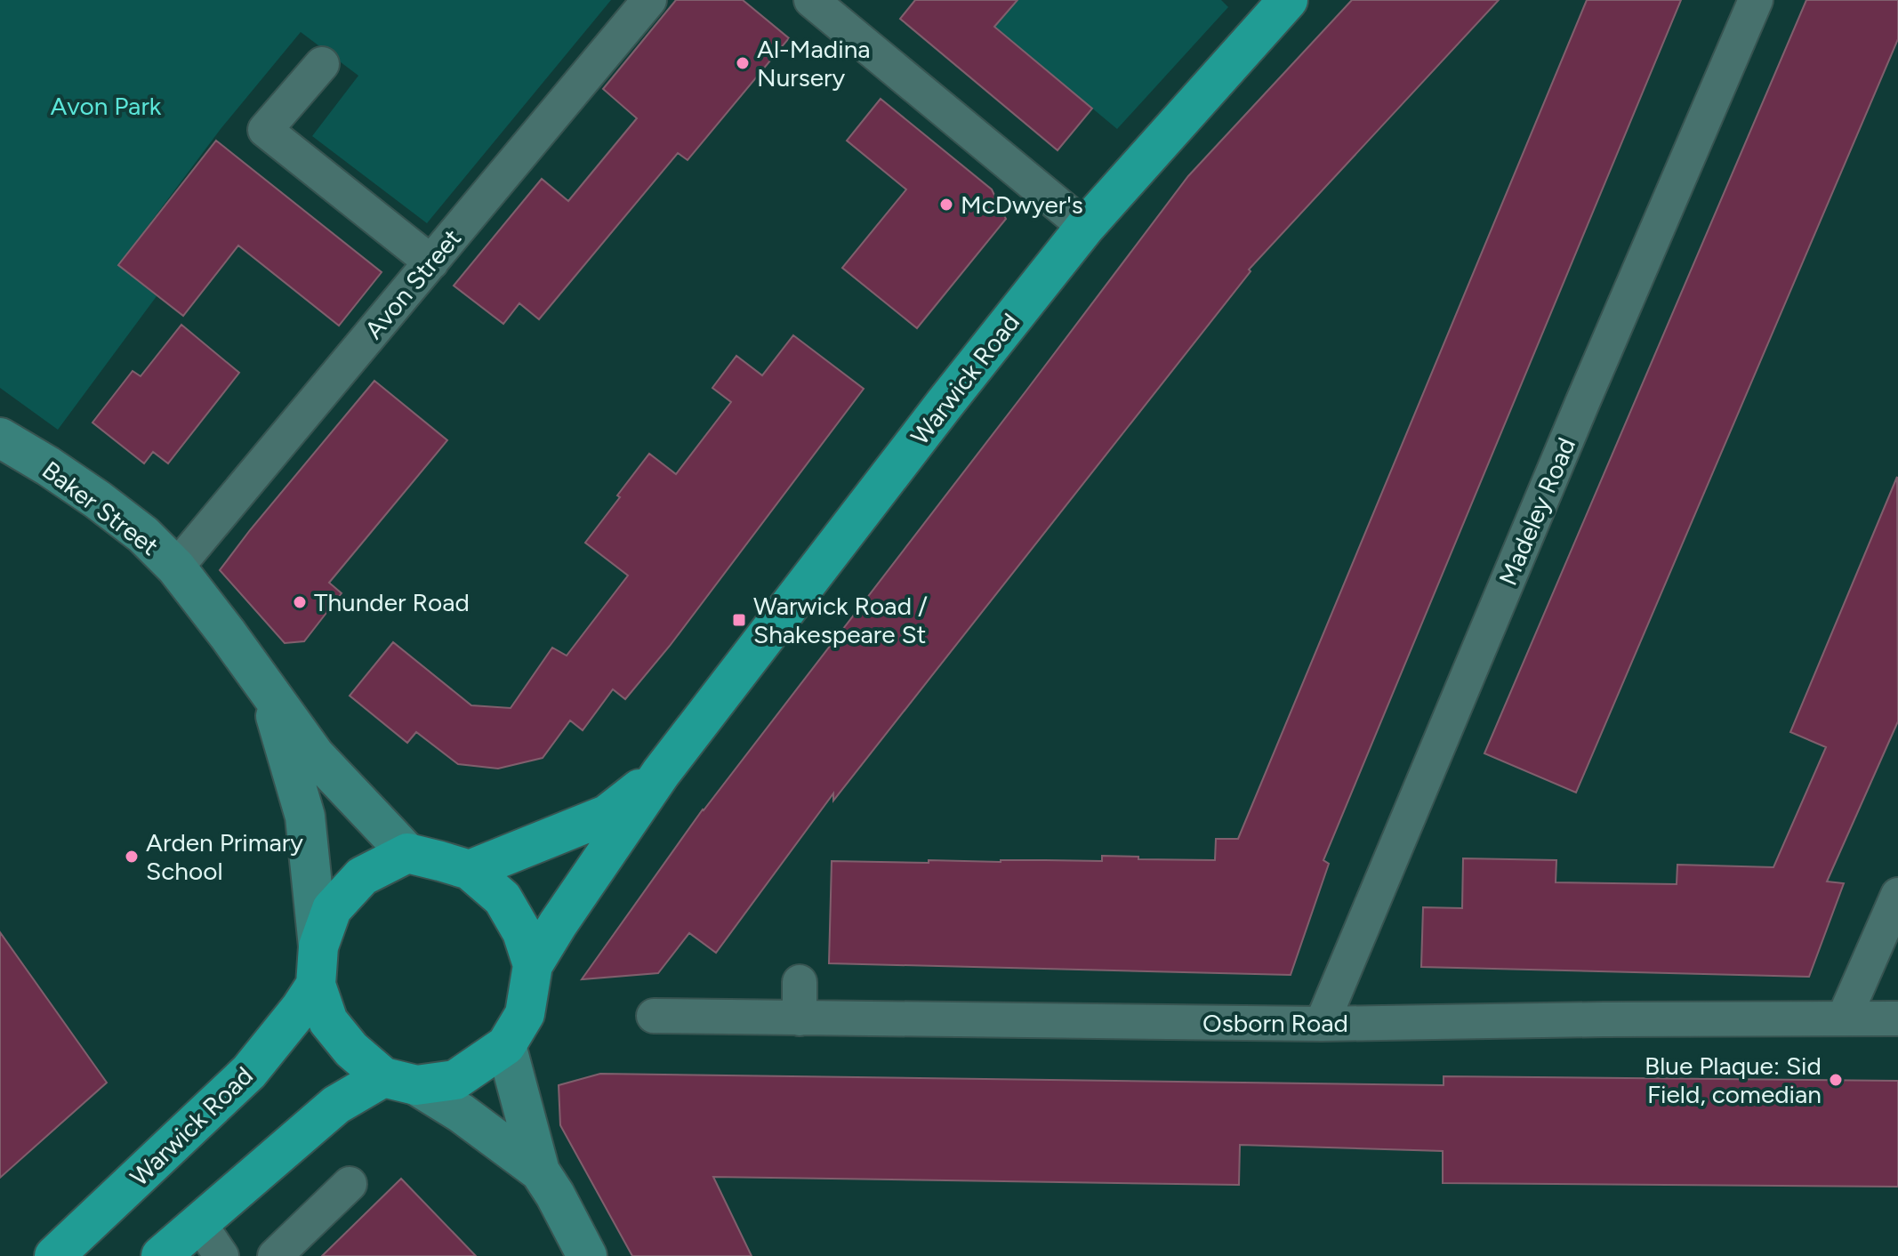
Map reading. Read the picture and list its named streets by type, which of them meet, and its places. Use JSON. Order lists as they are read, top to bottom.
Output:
{
  "streets": {
    "highway": ["Warwick Road"],
    "main road": ["Baker Street"],
    "street": ["Avon Street", "Madeley Road", "Osborn Road"]
  },
  "crossings": [
    ["Avon Street", "Baker Street"],
    ["Warwick Road", "Baker Street"],
    ["Madeley Road", "Osborn Road"]
  ],
  "parks": ["Avon Park"],
  "places": {
    "other": [
      "Al-Madina Nursery",
      "McDwyer's",
      "Thunder Road",
      "Arden Primary School",
      "Blue Plaque: Sid Field, comedian"
    ],
    "transit": ["Warwick Road / Shakespeare St"]
  }
}
